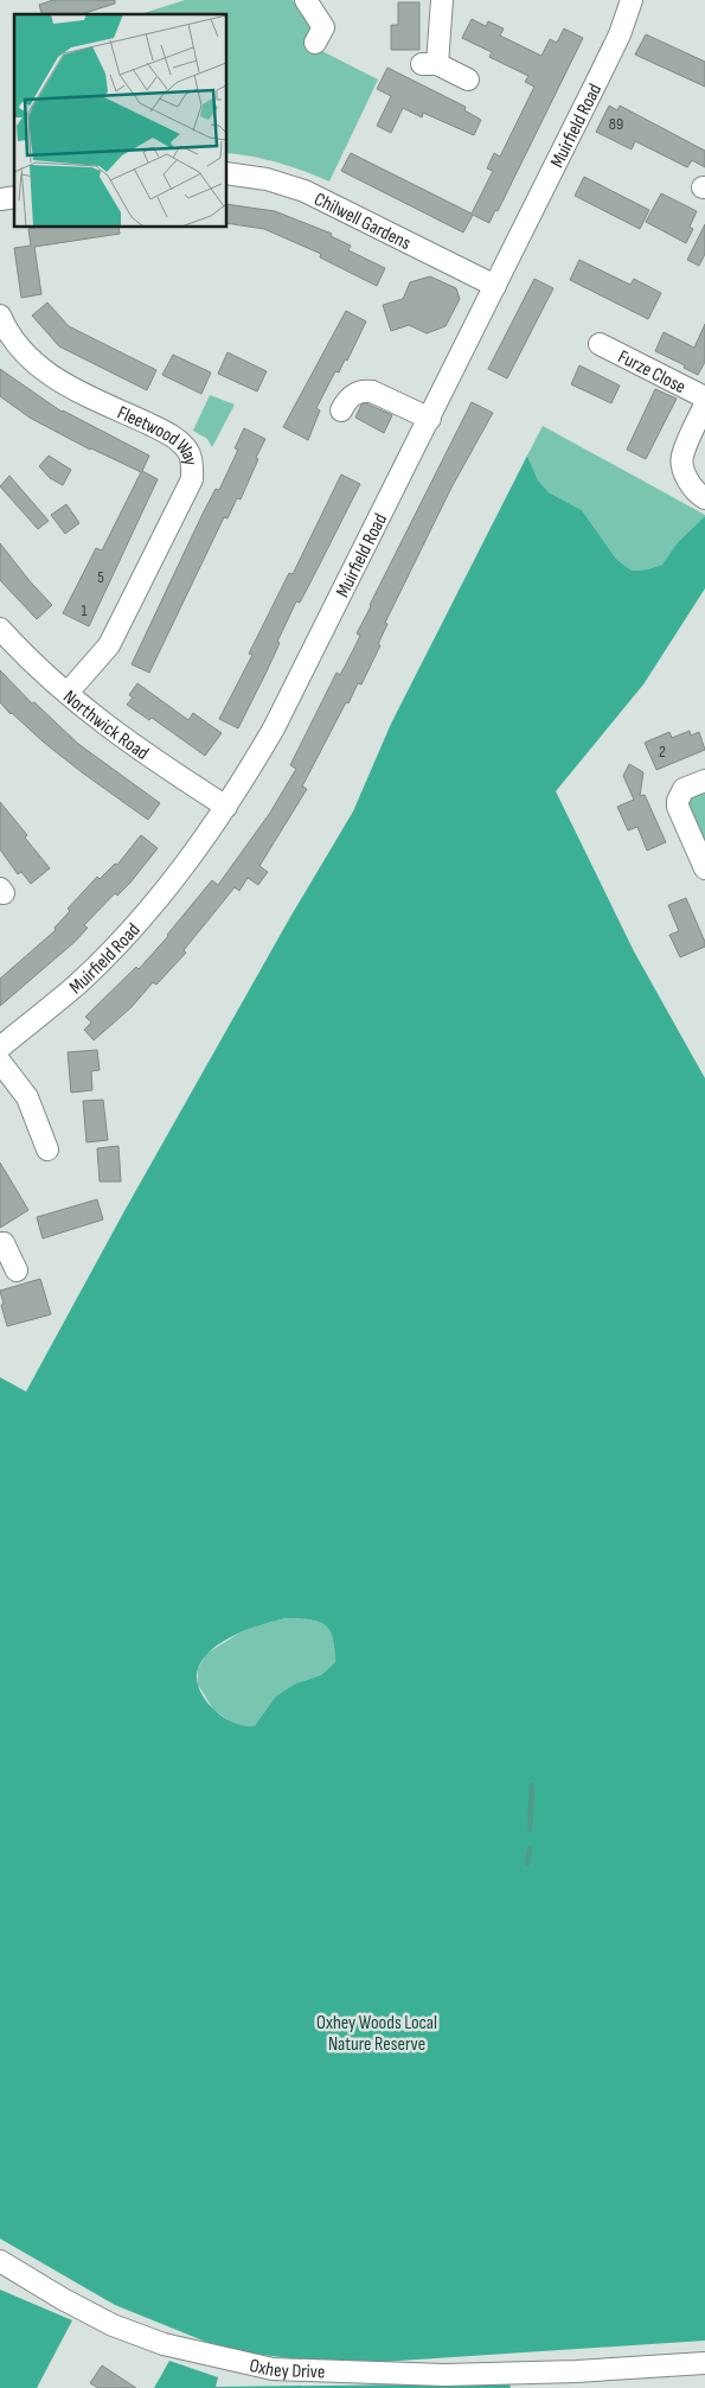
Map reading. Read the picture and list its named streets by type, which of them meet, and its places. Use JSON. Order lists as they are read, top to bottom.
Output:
{
  "streets": {
    "street": [
      "Muirfield Road",
      "Chilwell Gardens",
      "Furze Close",
      "Fleetwood Way",
      "Northwick Road",
      "Oxhey Drive"
    ]
  },
  "crossings": [
    ["Muirfield Road", "Chilwell Gardens"],
    ["Muirfield Road", "Northwick Road"],
    ["Fleetwood Way", "Northwick Road"]
  ],
  "parks": ["Oxhey Woods Local Nature Reserve"],
  "house_numbers": [
    "89",
    "5",
    "1",
    "2"
  ]
}
